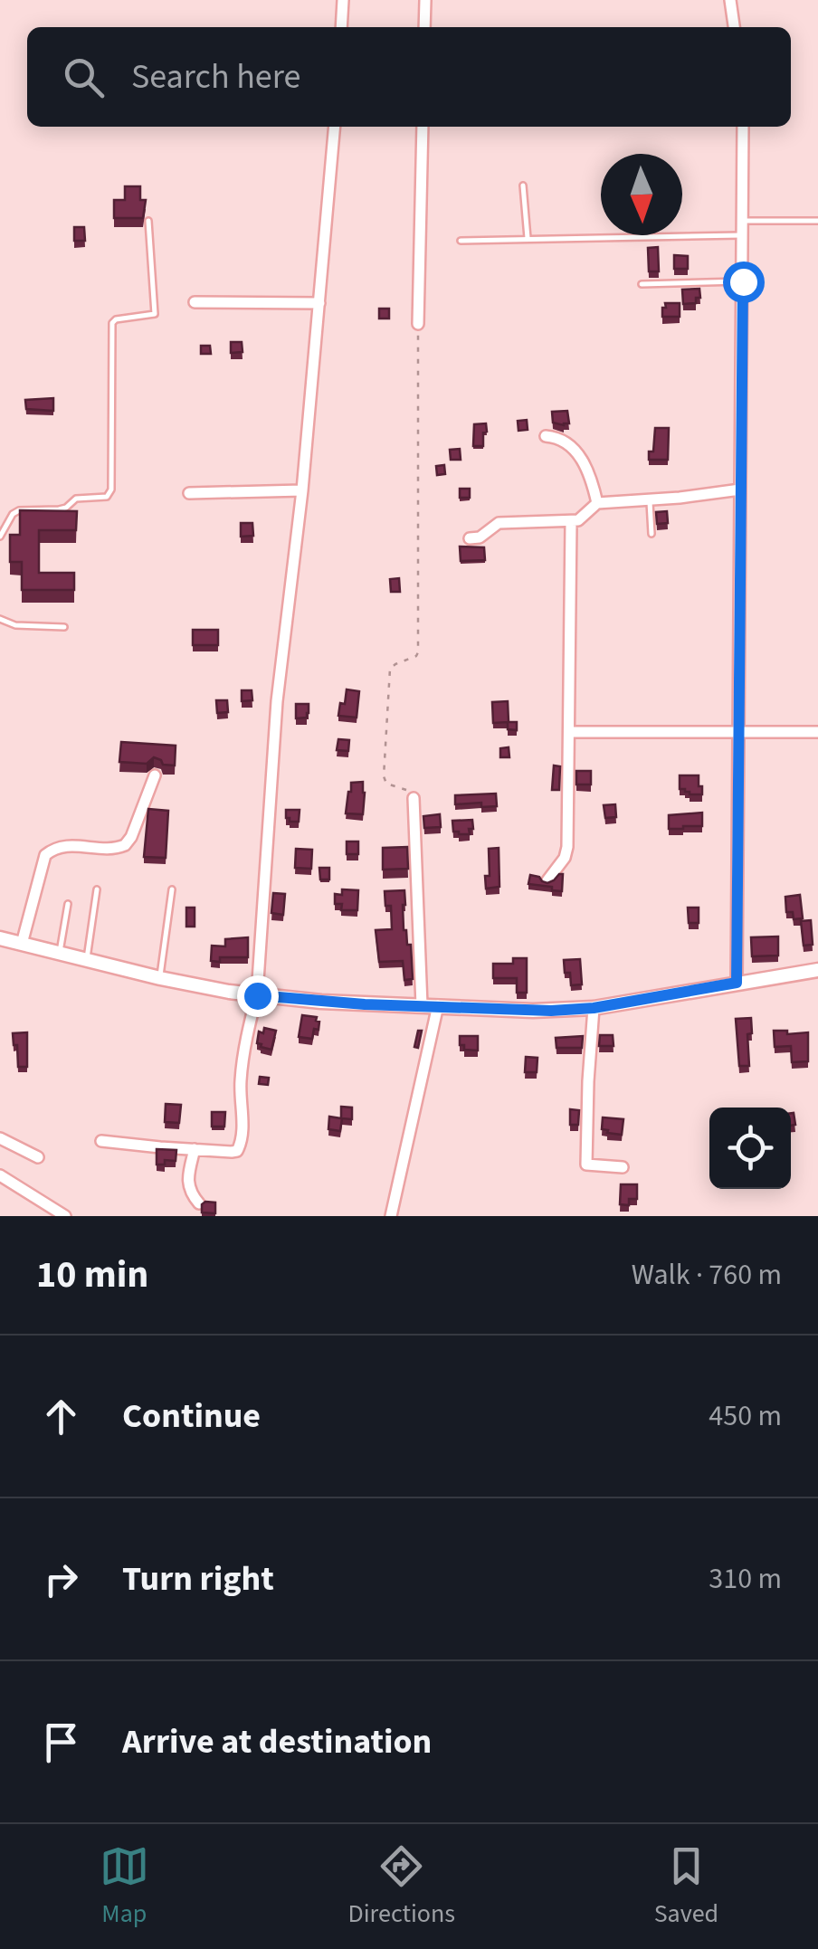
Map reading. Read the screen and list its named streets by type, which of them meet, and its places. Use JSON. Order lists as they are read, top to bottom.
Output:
{
  "north": "bottom",
  "page": {
    "search": "Search here",
    "heading": ["10 min", "Walk · 760 m"],
    "list": [
      ["Continue", "450 m"],
      ["Turn right", "310 m"],
      "Arrive at destination"
    ],
    "nav": ["Map", "Directions", "Saved"]
  }
}
